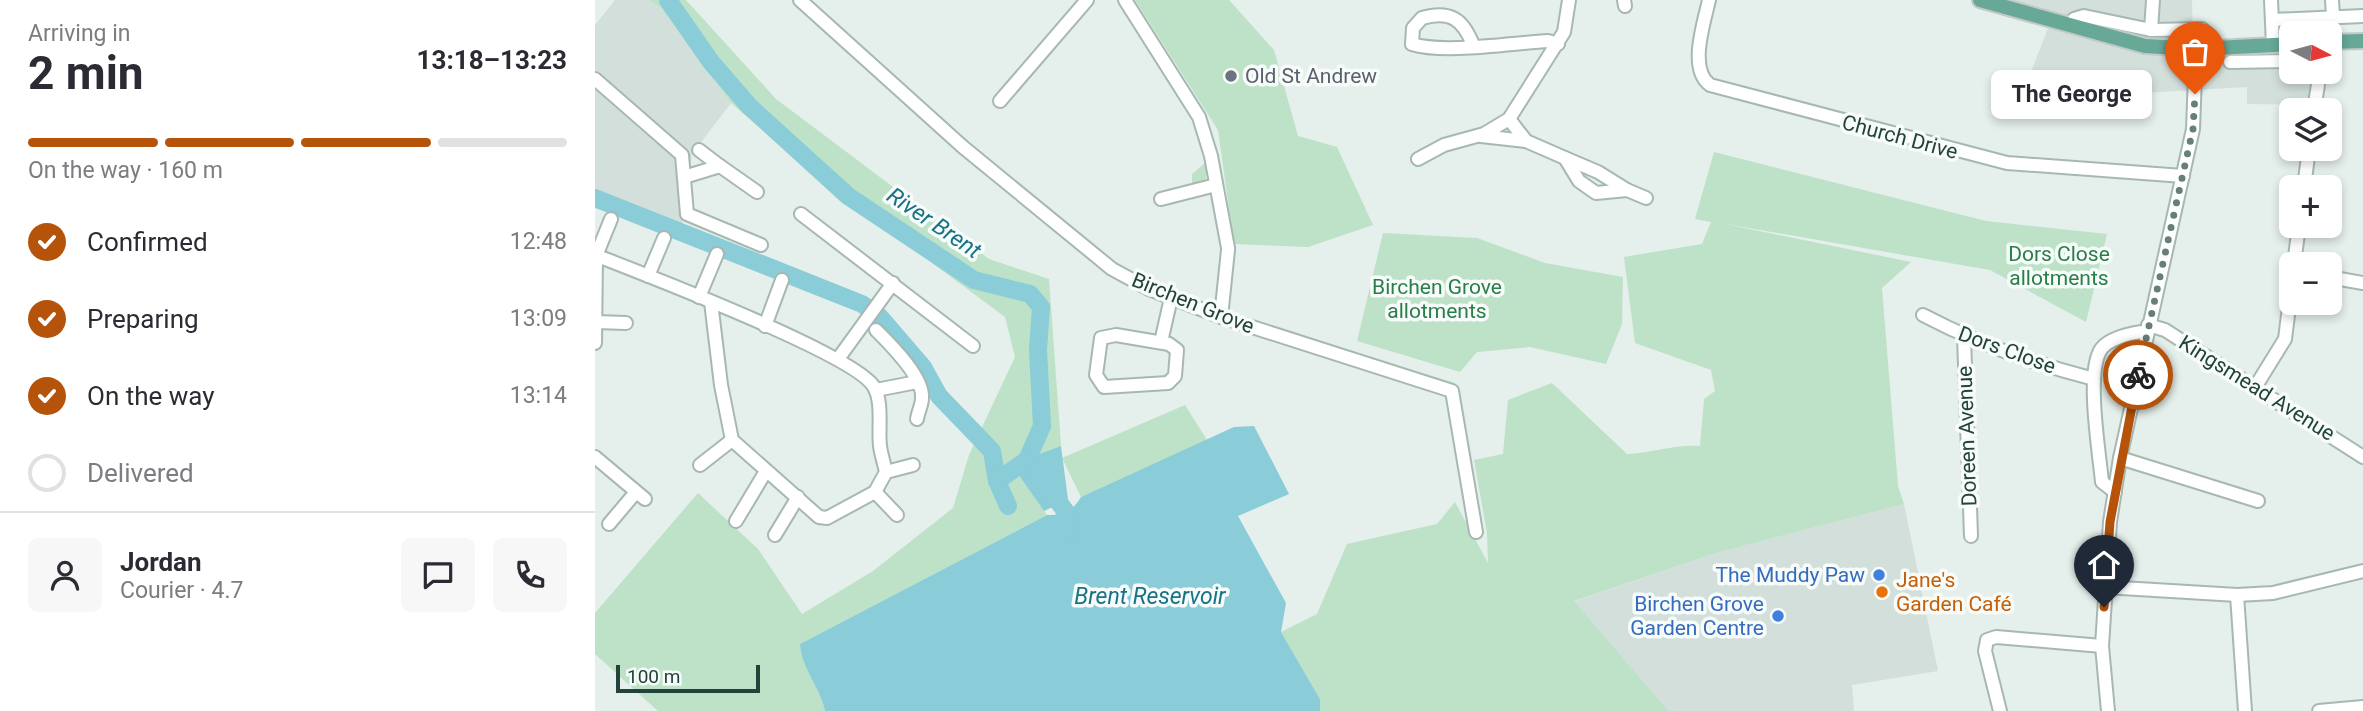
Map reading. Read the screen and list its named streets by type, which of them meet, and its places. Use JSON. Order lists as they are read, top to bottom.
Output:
{
  "streets": {
    "street": [
      "Church Drive",
      "Birchen Grove",
      "Dors Close",
      "Kingsmead Avenue",
      "Doreen Avenue"
    ]
  },
  "crossings": [
    ["Dors Close", "Doreen Avenue"]
  ],
  "water": ["River Brent", "Brent Reservoir"],
  "parks": ["Dors Close allotments", "Birchen Grove allotments"],
  "places": [
    "Old St Andrew",
    "The George",
    "The Muddy Paw",
    "Jane's Garden Café",
    "Birchen Grove Garden Centre"
  ],
  "scale_bar": "100 m",
  "north": "right",
  "page": {
    "heading": ["2 min", "Arriving in", "13:18–13:23"],
    "panel": ["Jordan", "Courier · 4.7"],
    "map_buttons": ["+", "−"],
    "bubble": "The George",
    "bar": "On the way · 160 m",
    "list": [
      ["Confirmed", "12:48"],
      ["Preparing", "13:09"],
      ["On the way", "13:14"],
      "Delivered"
    ],
    "scale": "100 m"
  }
}
